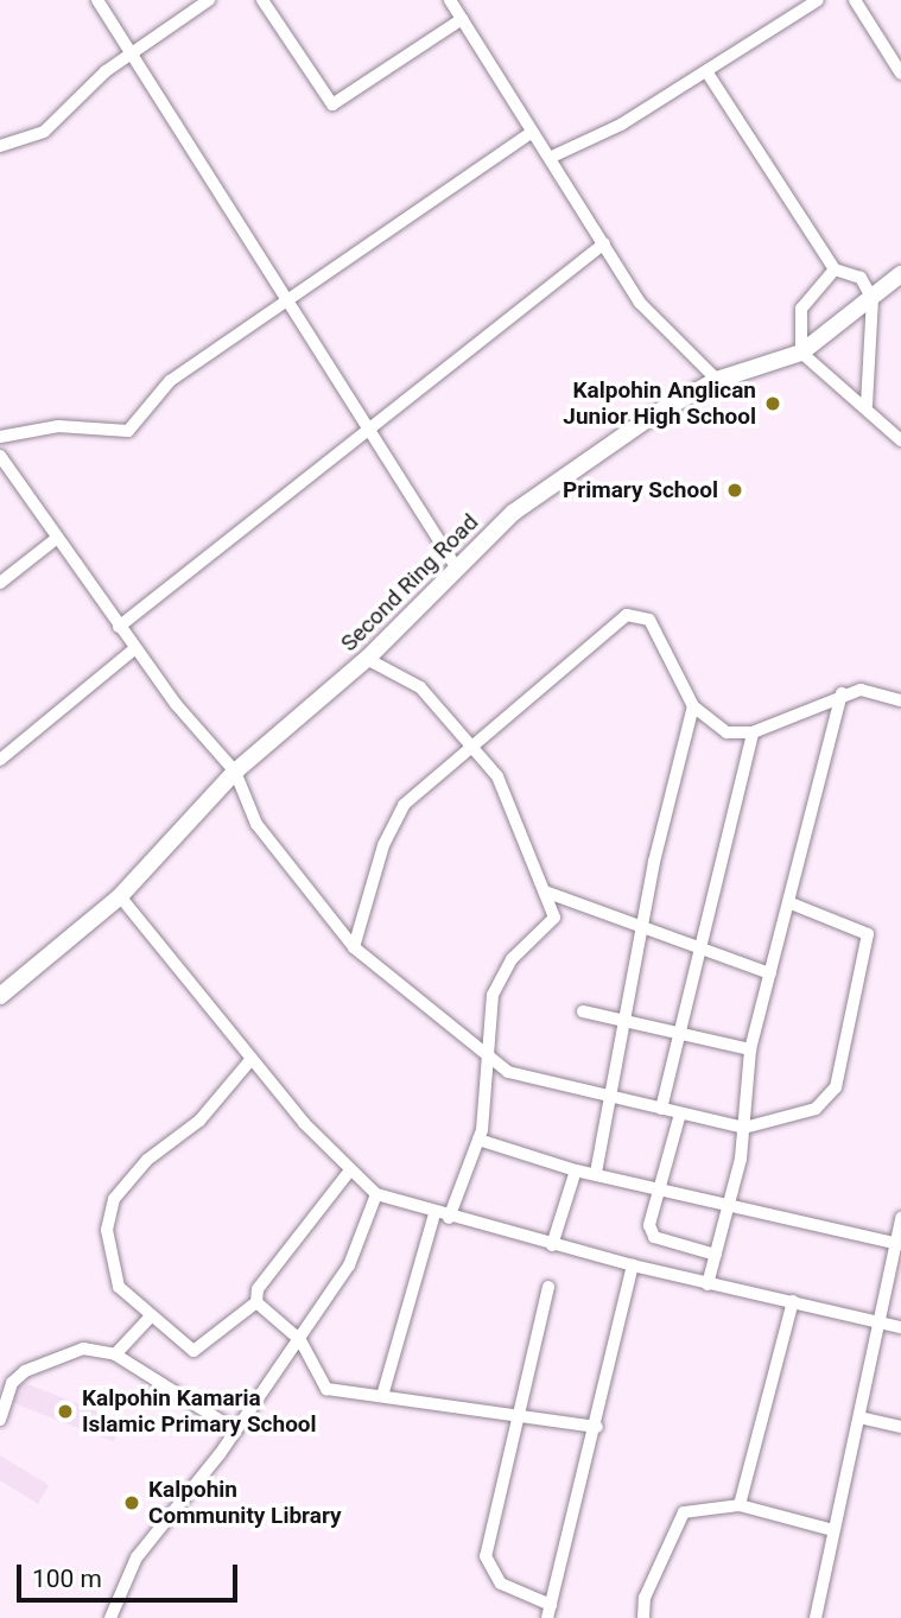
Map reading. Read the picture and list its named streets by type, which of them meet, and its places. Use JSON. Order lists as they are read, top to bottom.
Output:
{
  "streets": {
    "street": ["Second Ring Road"]
  },
  "places": [
    "Kalpohin Anglican Junior High School",
    "Primary School",
    "Kalpohin Kamaria Islamic Primary School",
    "Kalpohin Community Library"
  ],
  "scale_bar": "100 m"
}
